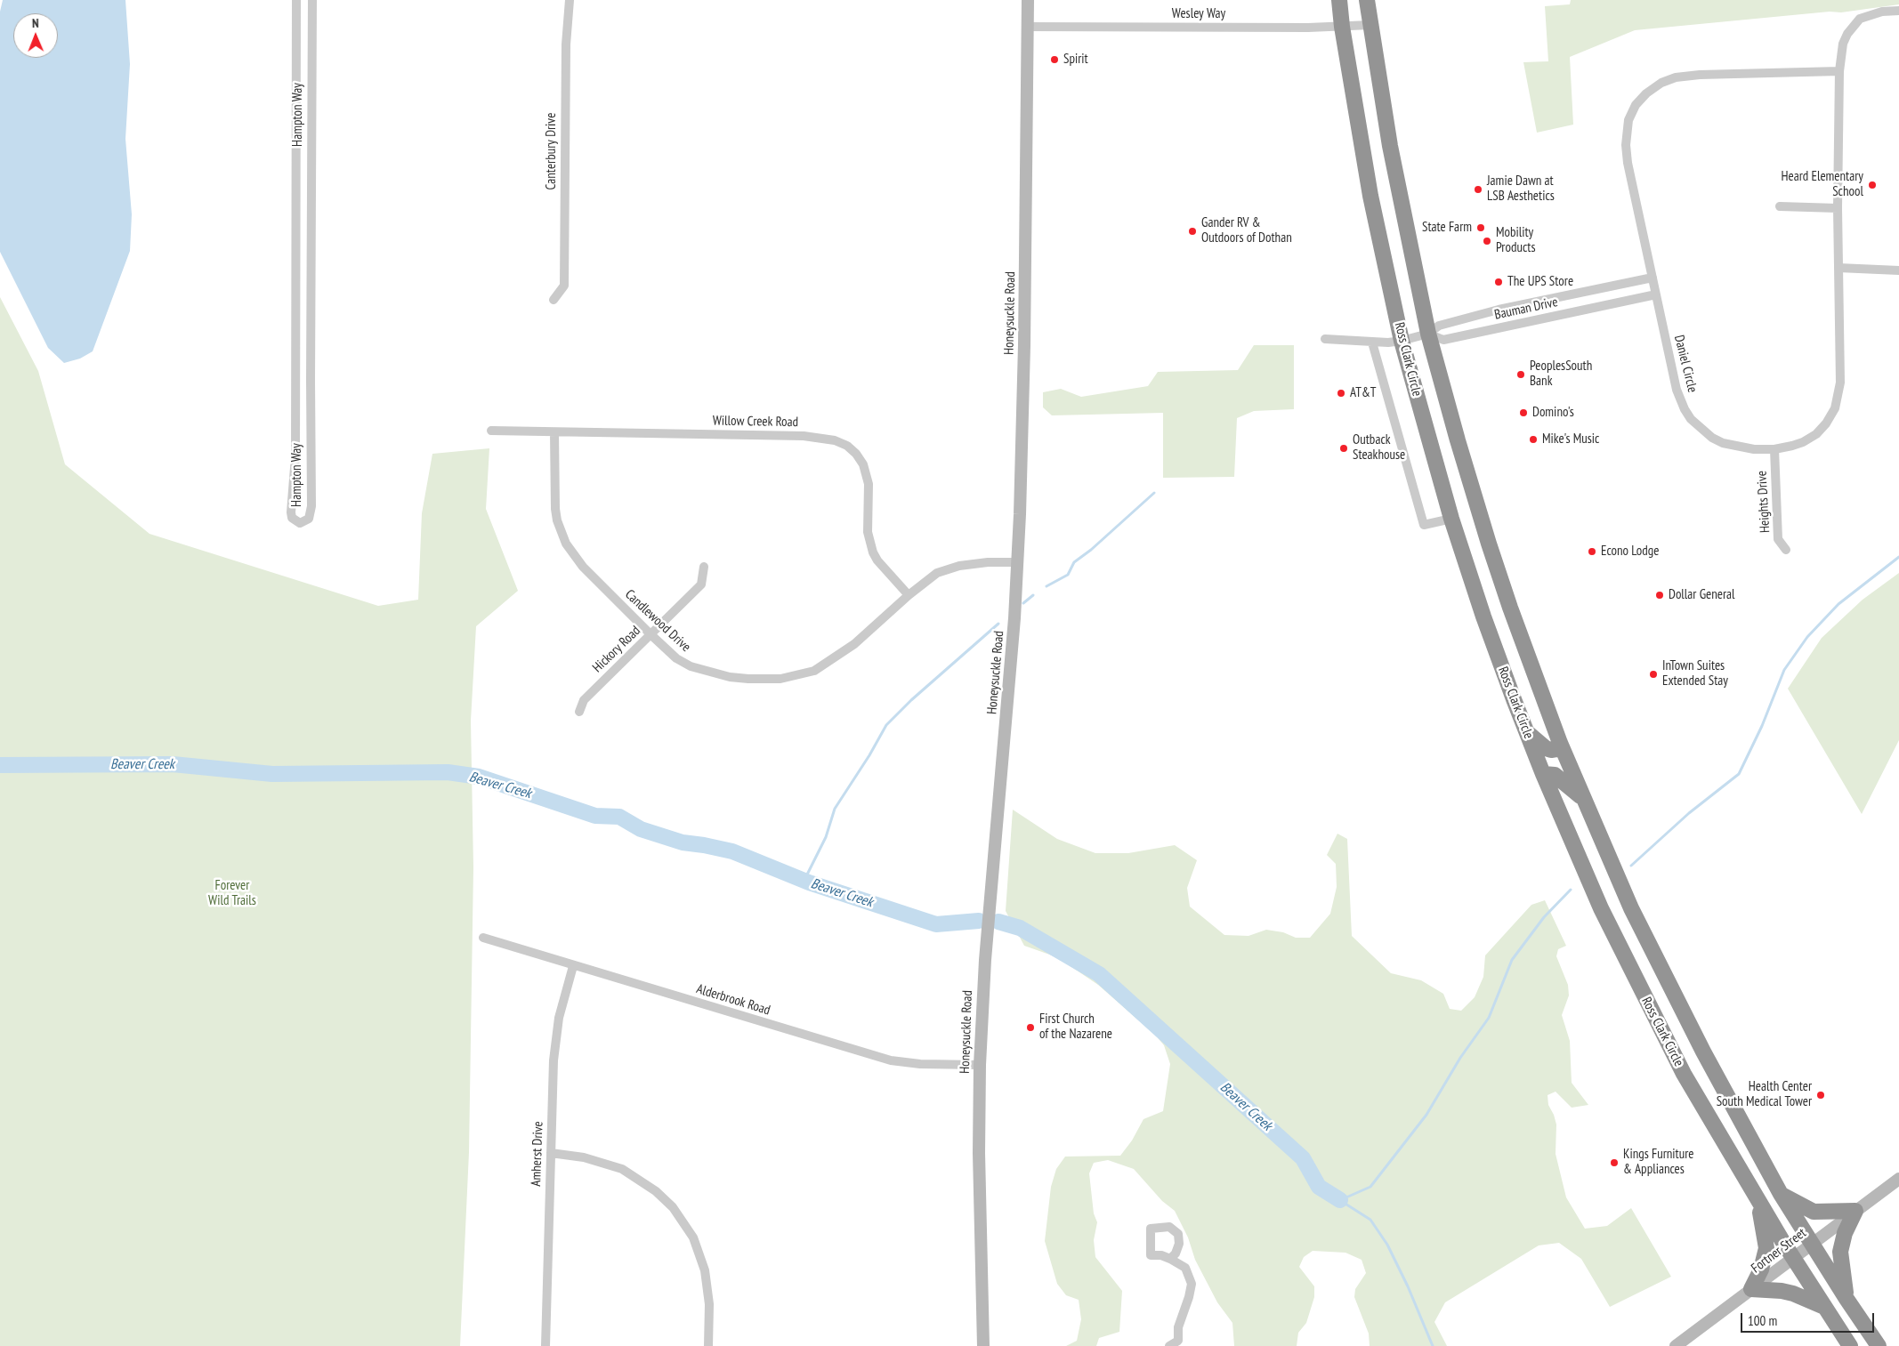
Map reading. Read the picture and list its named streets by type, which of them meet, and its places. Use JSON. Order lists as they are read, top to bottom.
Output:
{
  "streets": {
    "highway": ["Ross Clark Circle"],
    "main road": ["Honeysuckle Road", "Fortner Street"],
    "street": [
      "Wesley Way",
      "Hampton Way",
      "Canterbury Drive",
      "Bauman Drive",
      "Daniel Circle",
      "Willow Creek Road",
      "Heights Drive",
      "Candlewood Drive",
      "Hickory Road",
      "Alderbrook Road",
      "Amherst Drive"
    ]
  },
  "crossings": [
    ["Wesley Way", "Honeysuckle Road"],
    ["Wesley Way", "Ross Clark Circle"],
    ["Bauman Drive", "Ross Clark Circle"],
    ["Bauman Drive", "Daniel Circle"],
    ["Honeysuckle Road", "Candlewood Drive"],
    ["Honeysuckle Road", "Alderbrook Road"],
    ["Ross Clark Circle", "Fortner Street"],
    ["Daniel Circle", "Heights Drive"],
    ["Willow Creek Road", "Candlewood Drive"],
    ["Candlewood Drive", "Hickory Road"],
    ["Alderbrook Road", "Amherst Drive"]
  ],
  "water": ["Beaver Creek"],
  "parks": ["Forever Wild Trails"],
  "places": [
    "Spirit",
    "Heard Elementary School",
    "Jamie Dawn at LSB Aesthetics",
    "State Farm",
    "Gander RV & Outdoors of Dothan",
    "Mobility Products",
    "The UPS Store",
    "PeoplesSouth Bank",
    "AT&T",
    "Domino's",
    "Mike's Music",
    "Outback Steakhouse",
    "Econo Lodge",
    "Dollar General",
    "InTown Suites Extended Stay",
    "First Church of the Nazarene",
    "Health Center South Medical Tower",
    "Kings Furniture & Appliances"
  ],
  "scale_bar": "100 m",
  "north": "top"
}
